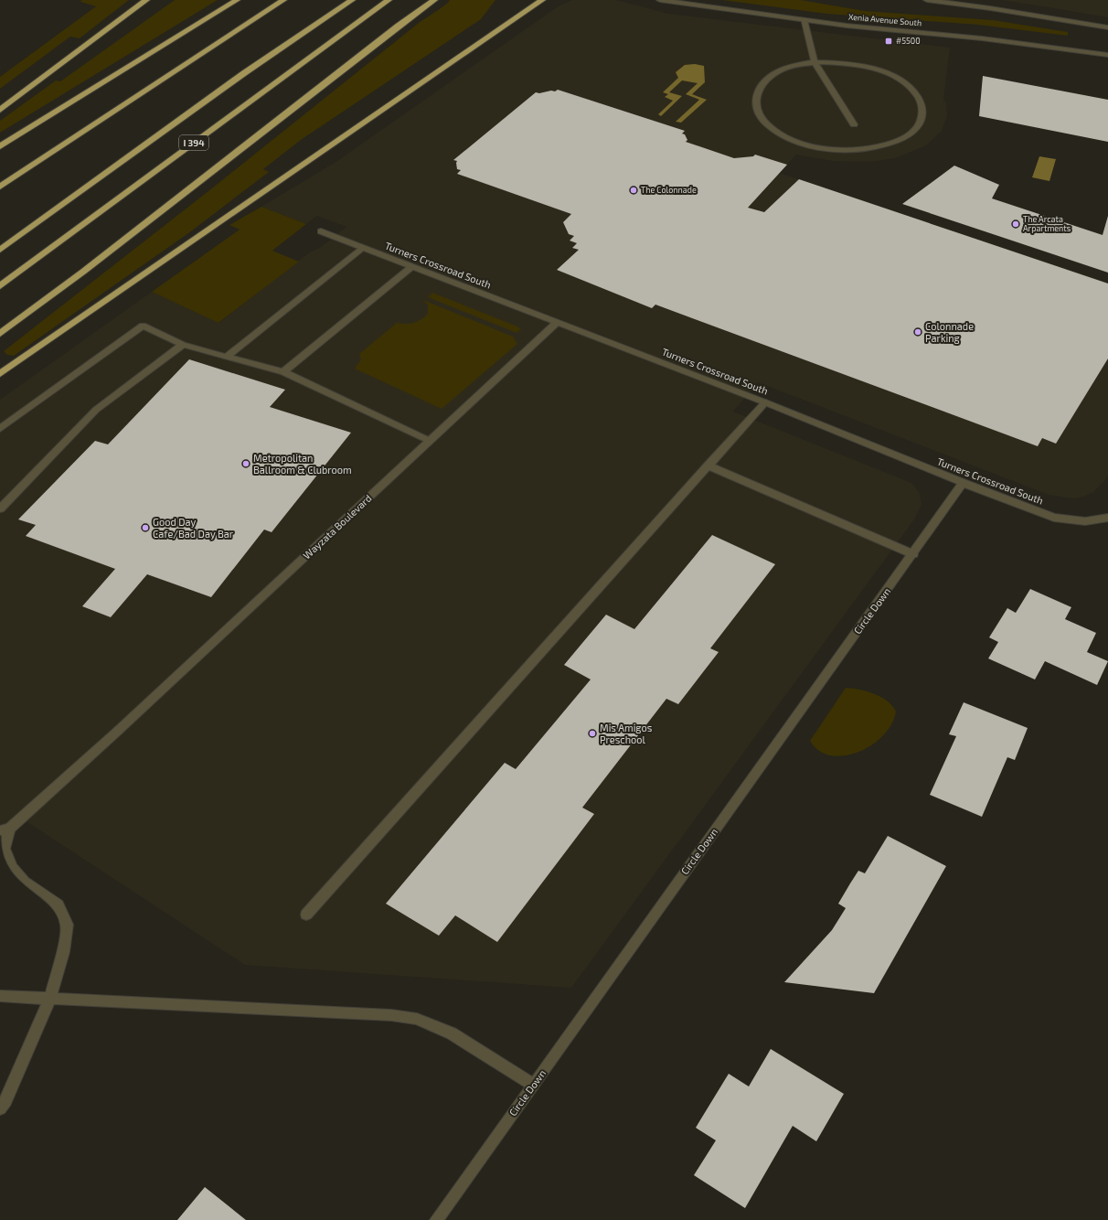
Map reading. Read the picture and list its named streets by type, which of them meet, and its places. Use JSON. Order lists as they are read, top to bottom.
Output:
{
  "streets": {
    "highway": ["I 394"],
    "street": [
      "Xenia Avenue South",
      "Turners Crossroad South",
      "Wayzata Boulevard",
      "Circle Down"
    ]
  },
  "crossings": [
    ["Turners Crossroad South", "Wayzata Boulevard"],
    ["Turners Crossroad South", "Circle Down"]
  ],
  "places": {
    "transit": ["#5500"],
    "other": [
      "The Colonnade",
      "The Arcata Arpartments",
      "Colonnade Parking",
      "Metropolitan Ballroom & Clubroom",
      "Good Day Cafe/Bad Day Bar",
      "Mis Amigos Preschool"
    ]
  }
}
